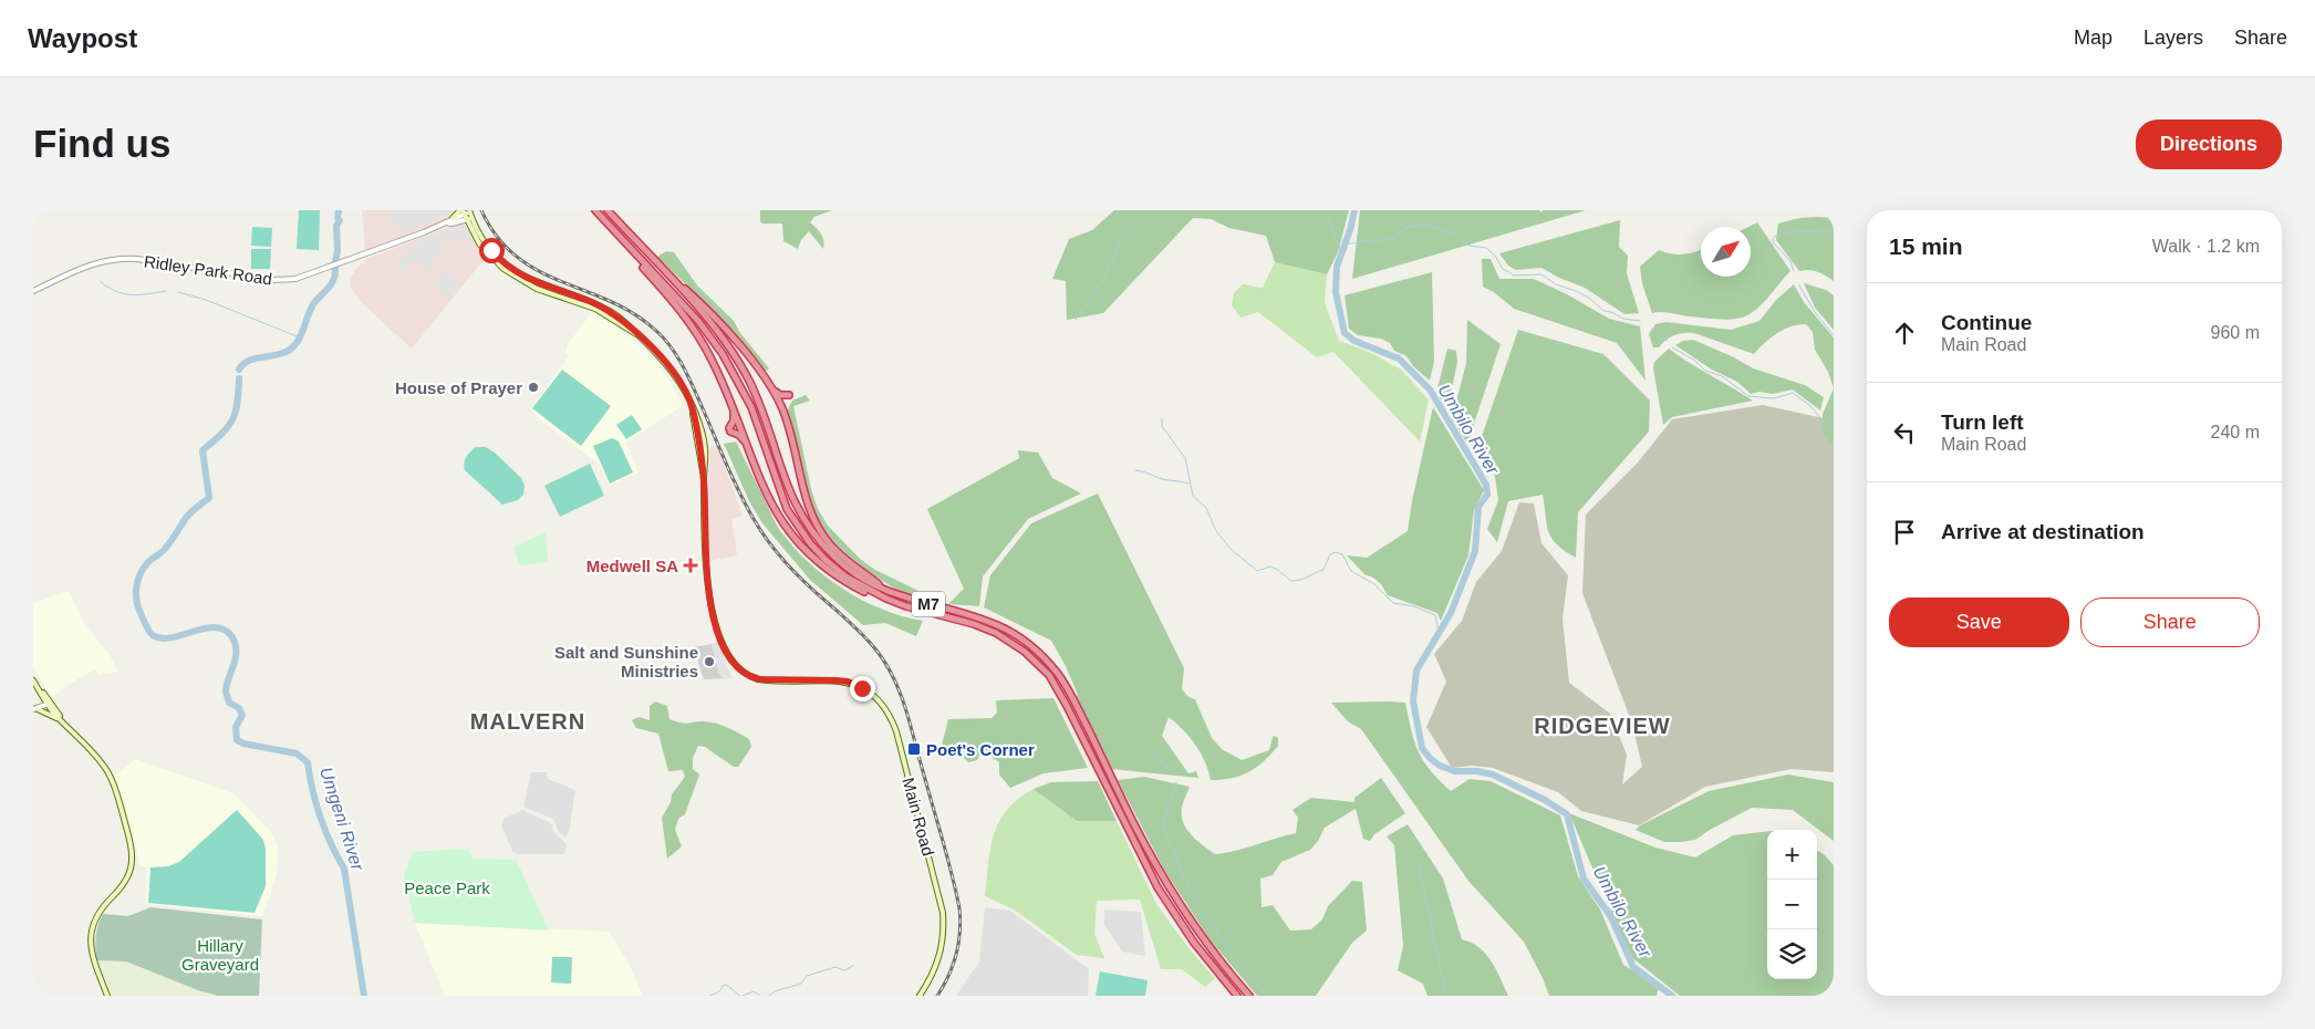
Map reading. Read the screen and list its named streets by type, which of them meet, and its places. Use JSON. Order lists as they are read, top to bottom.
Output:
{
  "streets": {
    "highway": ["M7"],
    "main road": ["Main Road"],
    "street": ["Ridley Park Road"]
  },
  "crossings": [
    ["Ridley Park Road", "Main Road"]
  ],
  "districts": ["MALVERN", "RIDGEVIEW"],
  "water": ["Umbilo River", "Umgeni River"],
  "parks": ["Peace Park", "Hillary Graveyard"],
  "places": {
    "other": ["House of Prayer", "Salt and Sunshine Ministries"],
    "health": ["Medwell SA"],
    "transit": ["Poet's Corner"]
  },
  "north": "top right",
  "page": {
    "header": "Waypost",
    "nav": ["Map", "Layers", "Share"],
    "buttons": [
      "Directions",
      ["Save", "Share"]
    ],
    "title": "Find us",
    "heading": ["15 min", "Walk · 1.2 km"],
    "list": [
      ["Continue", "Main Road", "960 m"],
      ["Turn left", "Main Road", "240 m"],
      "Arrive at destination"
    ],
    "map_buttons": ["+", "−"]
  }
}
